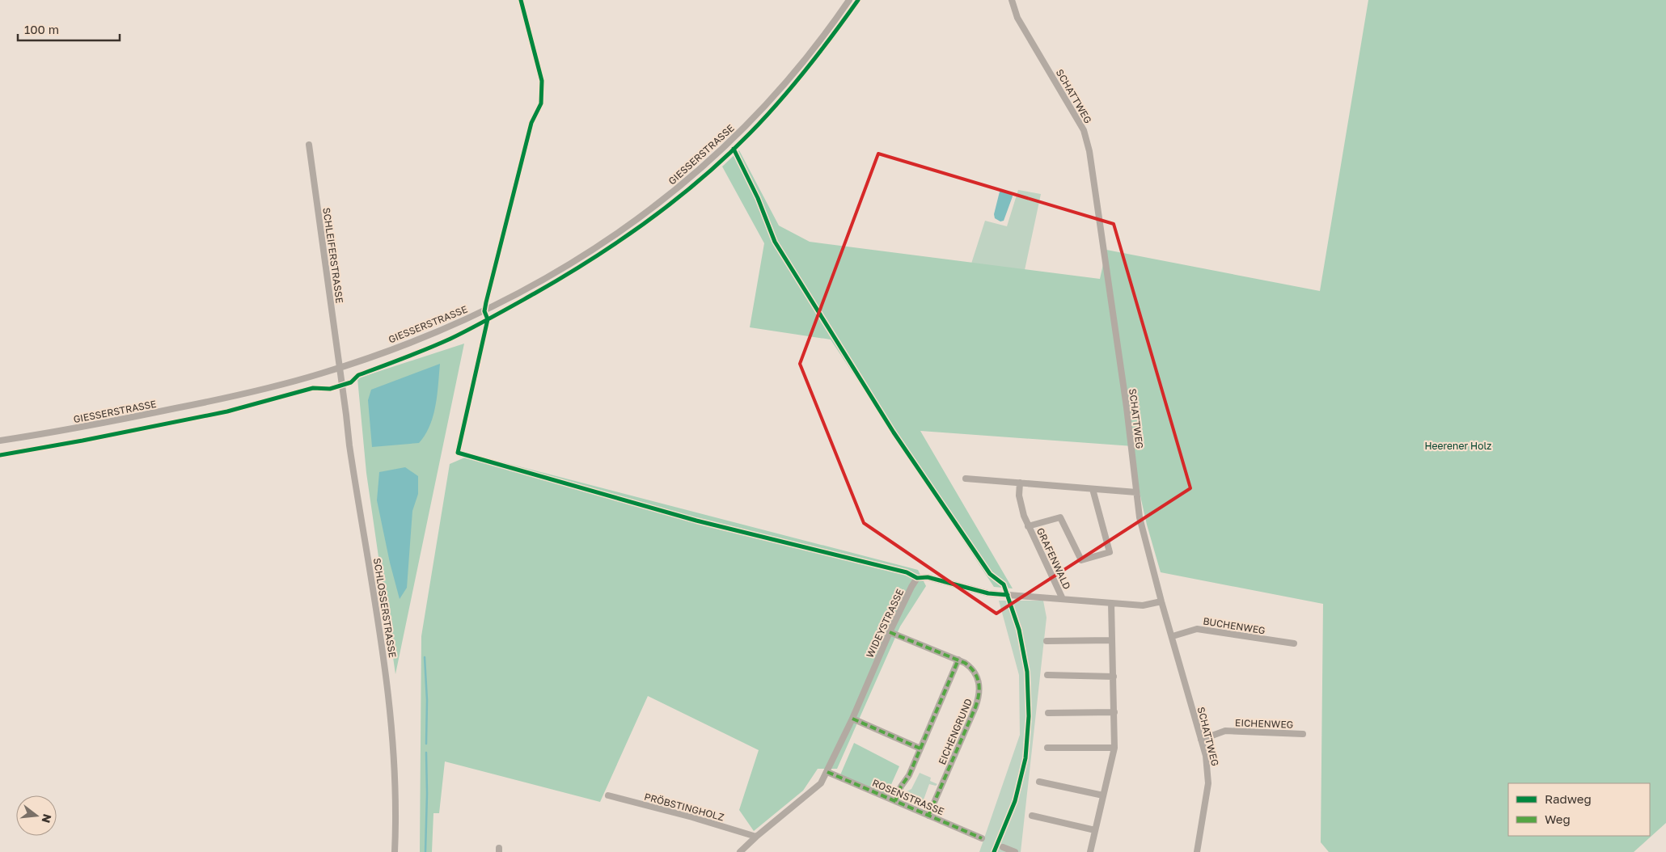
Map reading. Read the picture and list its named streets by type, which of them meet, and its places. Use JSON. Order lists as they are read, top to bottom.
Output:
{
  "streets": {
    "street": [
      "SCHATTWEG",
      "GIESSERSTRASSE",
      "SCHLEIFERSTRASSE",
      "GRAFENWALD",
      "SCHLOSSERSTRASSE",
      "WIDEYSTRASSE",
      "BUCHENWEG",
      "EICHENWEG",
      "EICHENGRUND",
      "ROSENSTRASSE",
      "PRÖBSTINGHOLZ"
    ]
  },
  "crossings": [
    ["SCHATTWEG", "WIDEYSTRASSE"],
    ["SCHATTWEG", "BUCHENWEG"],
    ["SCHATTWEG", "EICHENWEG"],
    ["GIESSERSTRASSE", "SCHLEIFERSTRASSE"],
    ["GIESSERSTRASSE", "SCHLOSSERSTRASSE"],
    ["SCHLEIFERSTRASSE", "SCHLOSSERSTRASSE"],
    ["GRAFENWALD", "WIDEYSTRASSE"],
    ["WIDEYSTRASSE", "EICHENGRUND"],
    ["WIDEYSTRASSE", "ROSENSTRASSE"],
    ["WIDEYSTRASSE", "PRÖBSTINGHOLZ"],
    ["EICHENGRUND", "ROSENSTRASSE"]
  ],
  "parks": ["Heerener Holz"],
  "legend": ["Radweg", "Weg"],
  "scale_bar": "100 m",
  "north": "right"
}
